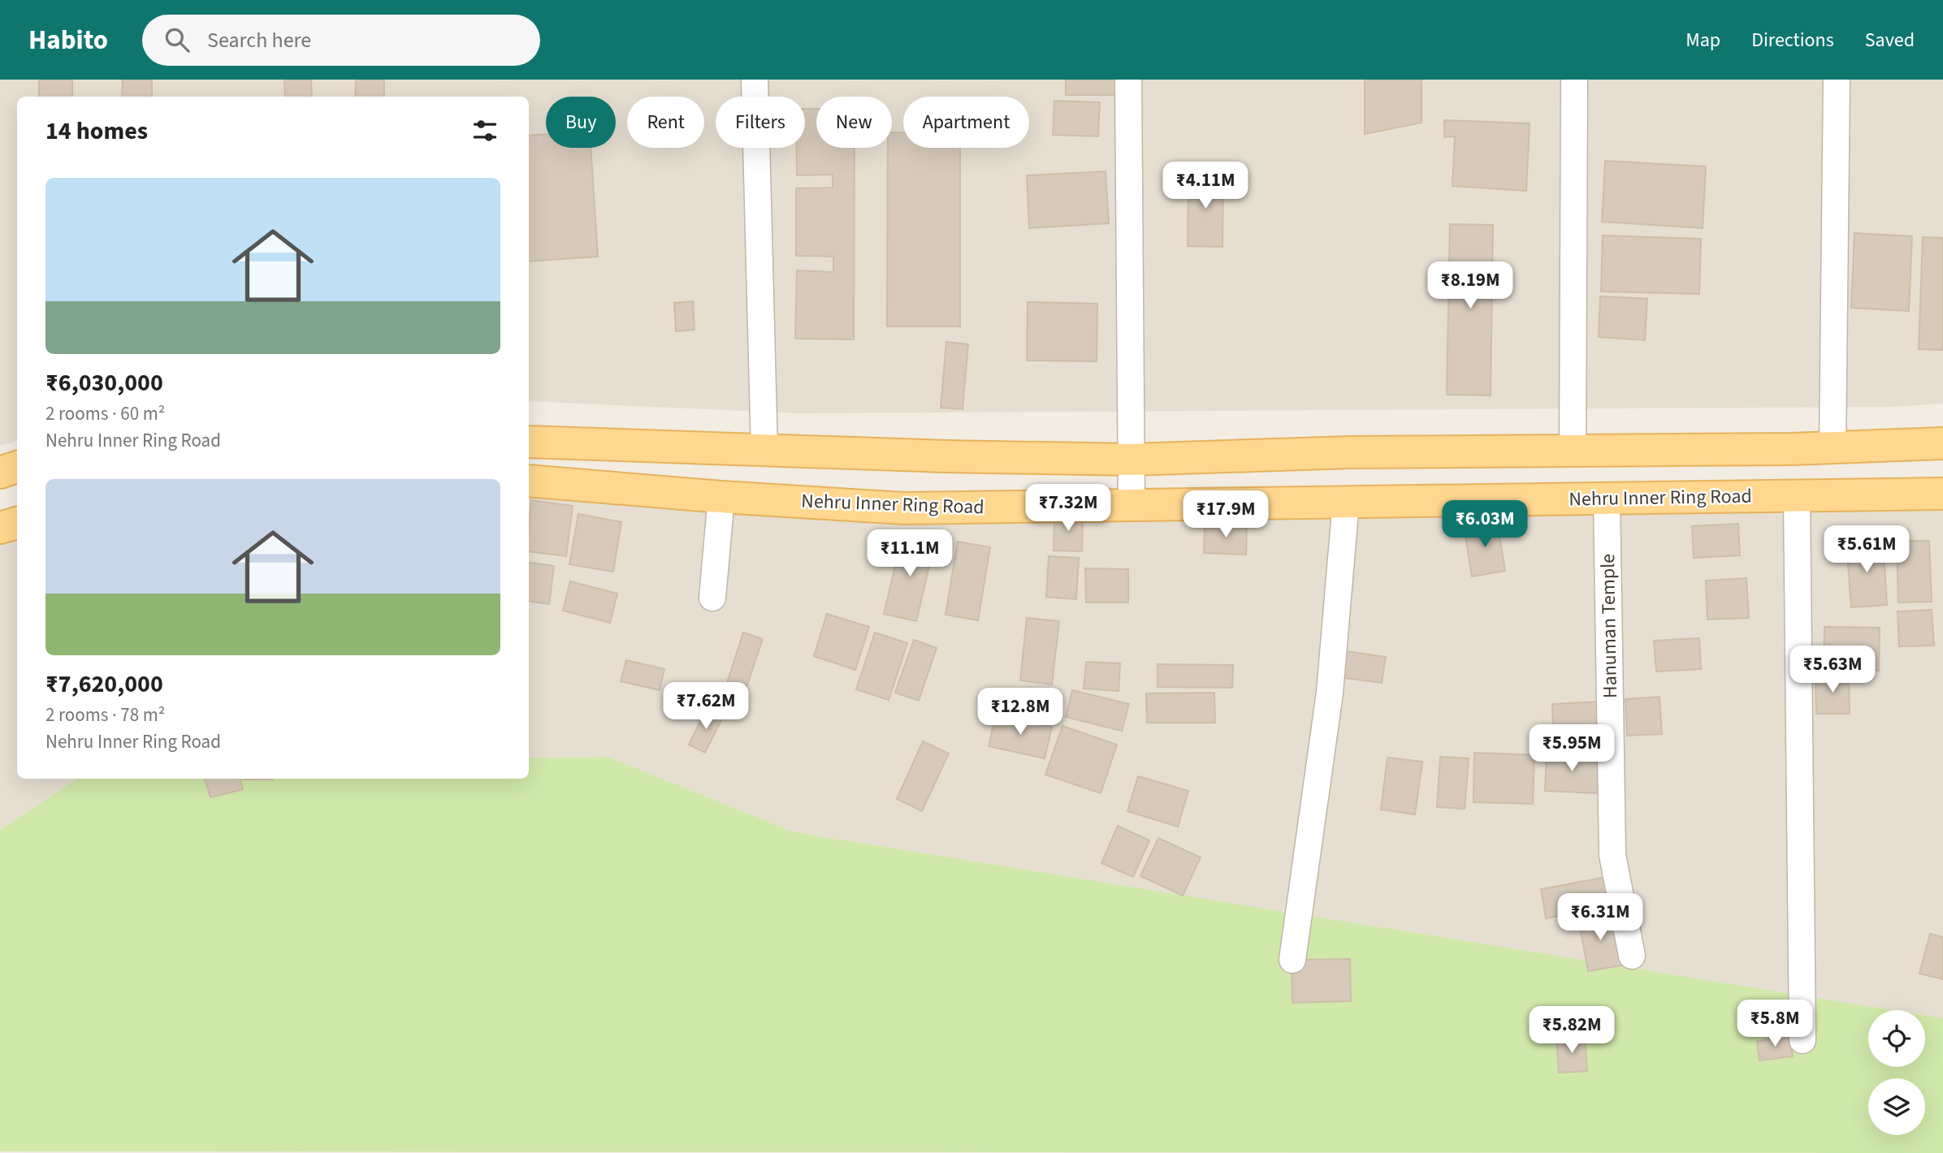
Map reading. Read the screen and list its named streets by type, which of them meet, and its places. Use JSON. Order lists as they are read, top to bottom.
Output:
{
  "streets": {
    "main road": ["Nehru Inner Ring Road"],
    "street": ["Hanuman Temple"]
  },
  "crossings": [
    ["Nehru Inner Ring Road", "Hanuman Temple"]
  ],
  "page": {
    "header": "Habito",
    "search": "Search here",
    "nav": ["Map", "Directions", "Saved"],
    "chip": [
      "Buy",
      "Rent",
      "Filters",
      "New",
      "Apartment"
    ],
    "heading": "14 homes",
    "price": [
      "₹4.11M",
      "₹8.19M",
      "₹7.32M",
      "₹17.9M",
      "₹6.03M",
      "₹5.61M",
      "₹11.1M",
      "₹5.63M",
      "₹7.62M",
      "₹12.8M",
      "₹5.95M",
      "₹6.31M",
      "₹5.8M",
      "₹5.82M"
    ],
    "list": [
      {
        "name": "₹6,030,000",
        "note": "2 rooms · 60 m² · Nehru Inner Ring Road"
      },
      {
        "name": "₹7,620,000",
        "note": "2 rooms · 78 m² · Nehru Inner Ring Road"
      }
    ]
  }
}
